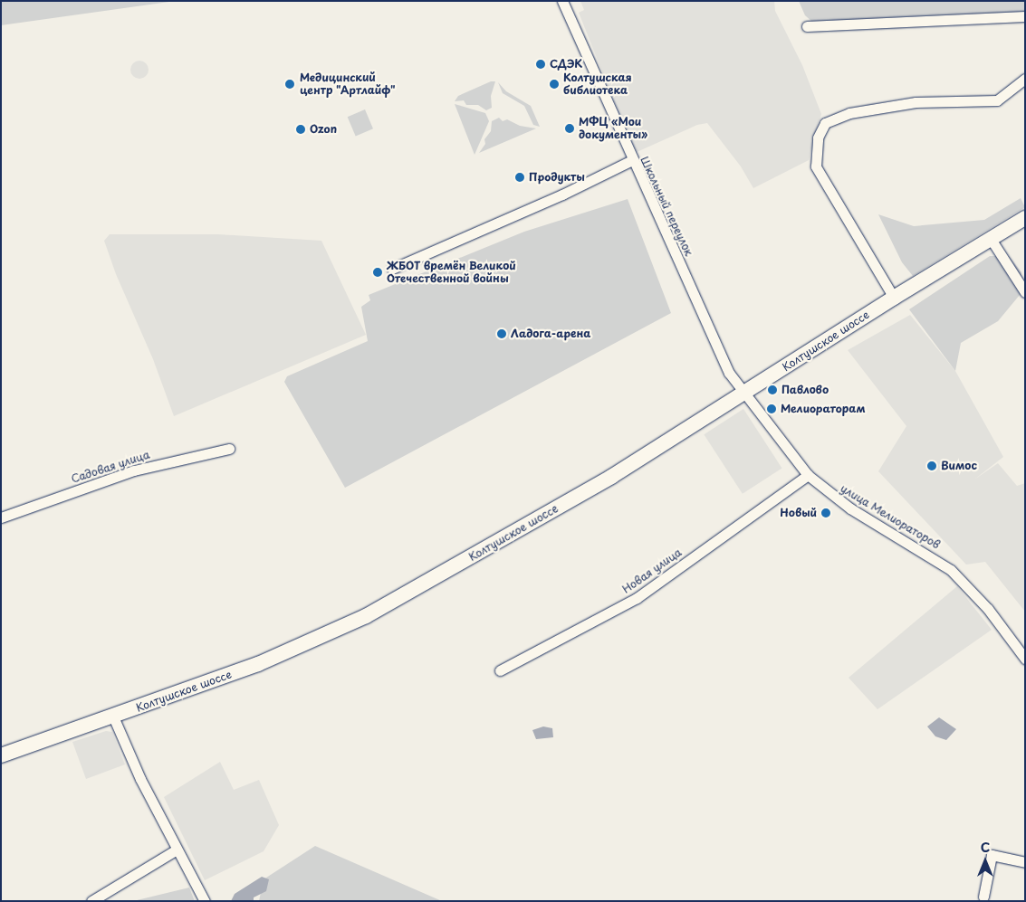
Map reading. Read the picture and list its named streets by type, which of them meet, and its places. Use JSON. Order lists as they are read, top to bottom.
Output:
{
  "streets": {
    "main road": ["Колтушское шоссе"],
    "street": [
      "Школьный переулок",
      "Садовая улица",
      "улица Мелиораторов",
      "Новая улица"
    ]
  },
  "crossings": [
    ["Школьный переулок", "Колтушское шоссе"],
    ["Школьный переулок", "улица Мелиораторов"],
    ["Колтушское шоссе", "улица Мелиораторов"],
    ["улица Мелиораторов", "Новая улица"]
  ],
  "places": [
    "СДЭК",
    "Медицинский центр \"Артлайф\"",
    "Колтушская библиотека",
    "МФЦ «Мои документы»",
    "Ozon",
    "Продукты",
    "ЖБОТ времён Великой Отечественной войны",
    "Ладога-арена",
    "Павлово",
    "Мелиораторам",
    "Вимос",
    "Новый"
  ],
  "north": "top"
}
